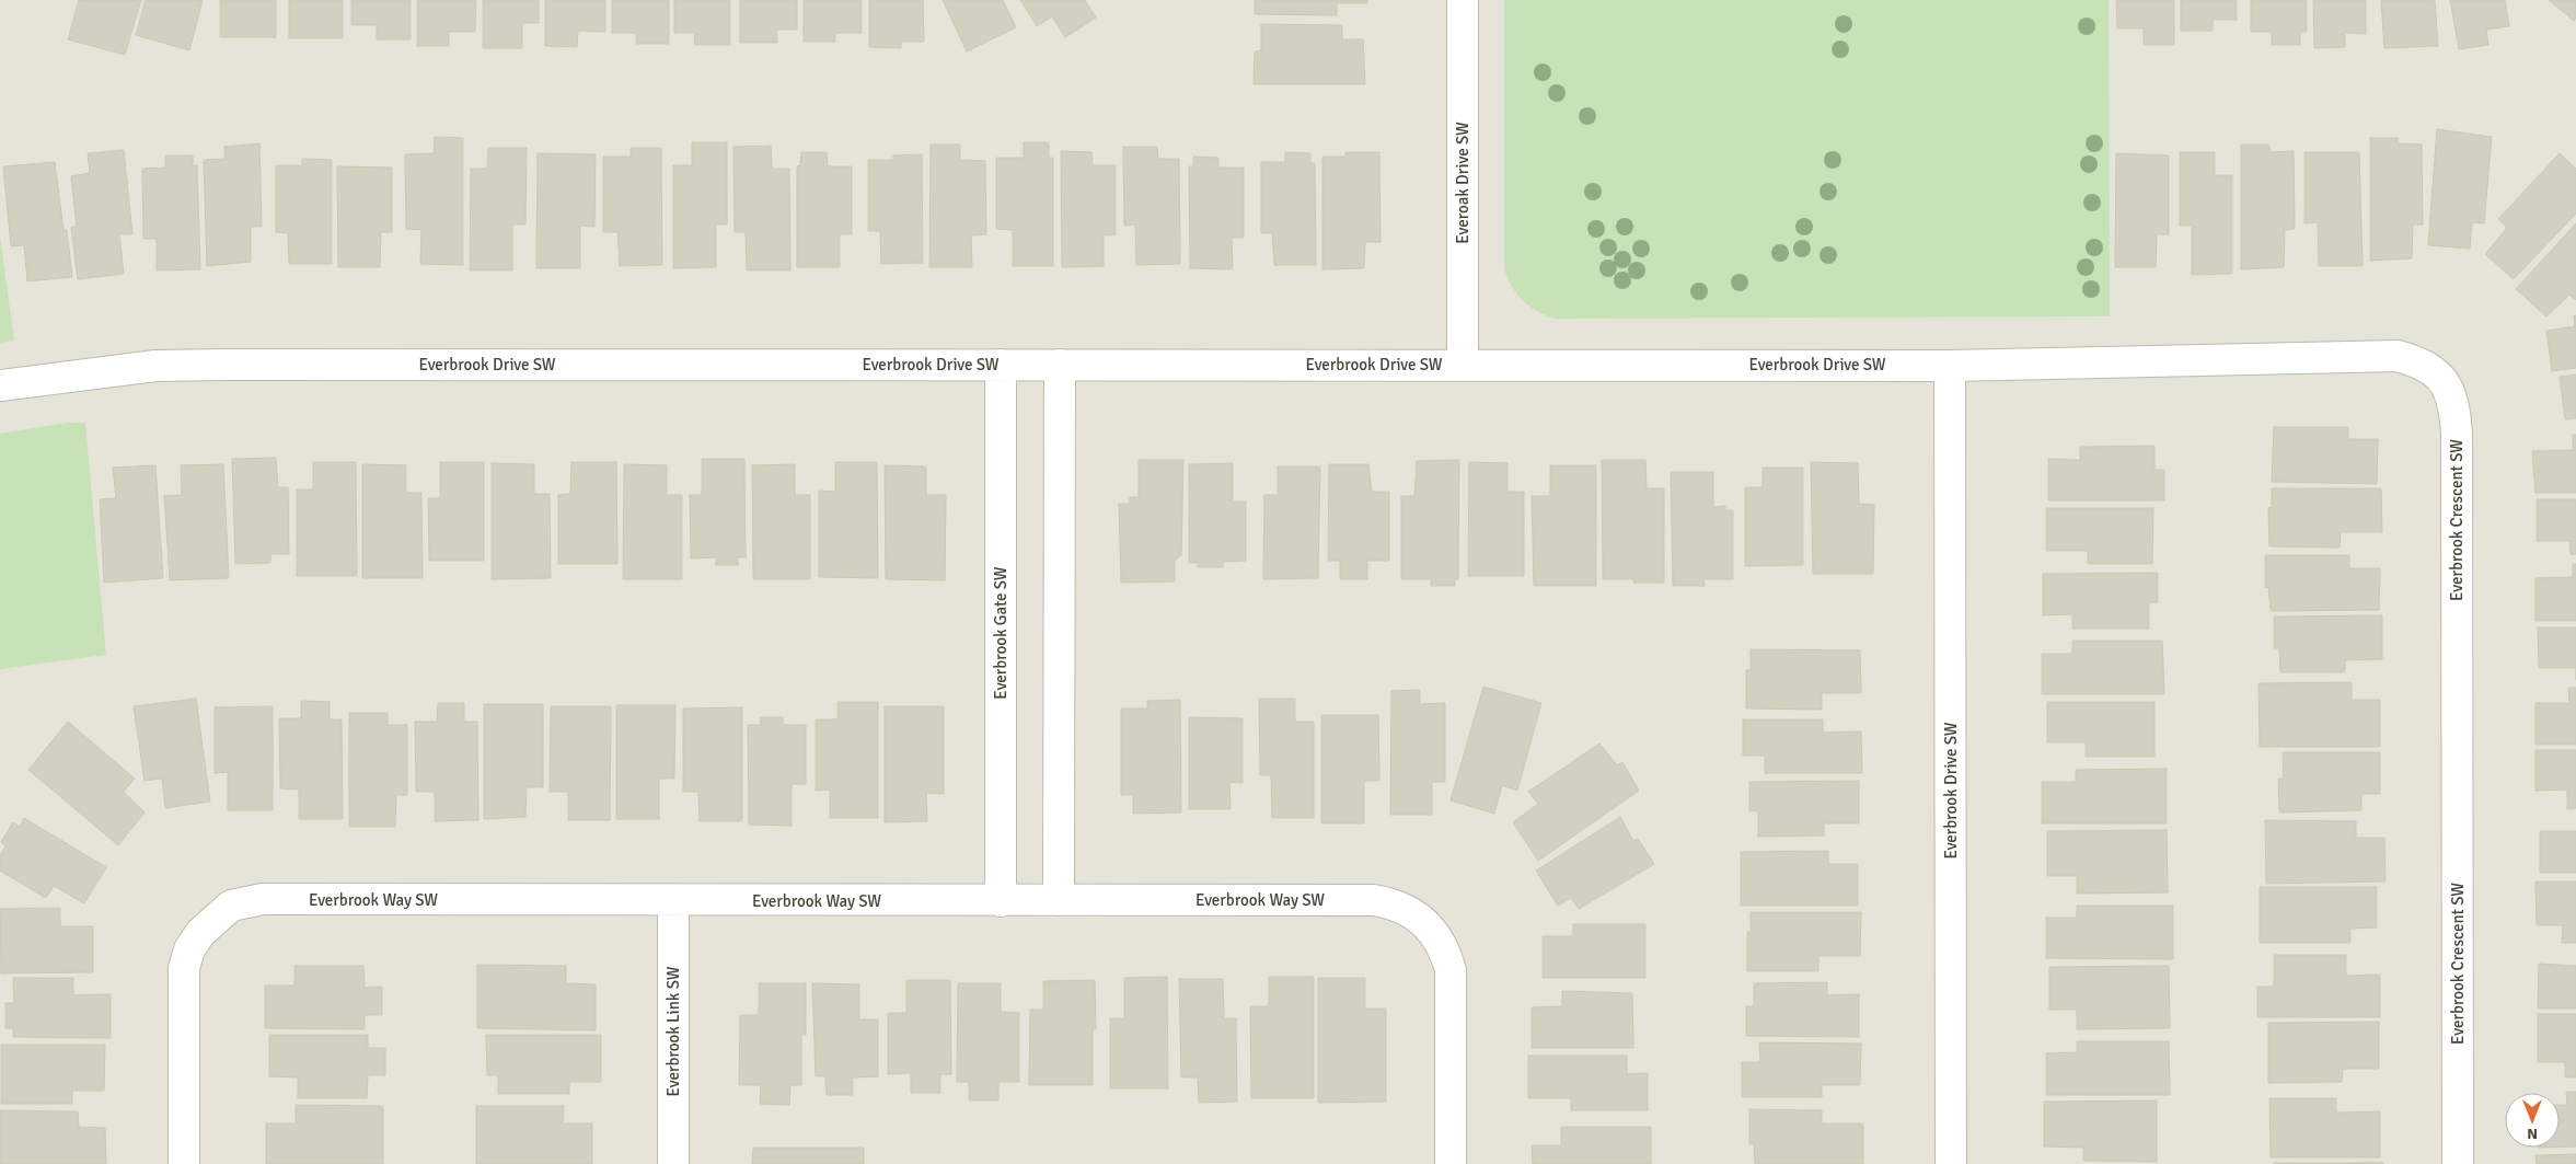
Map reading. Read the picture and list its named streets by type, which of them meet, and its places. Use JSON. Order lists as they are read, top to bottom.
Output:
{
  "streets": {
    "street": [
      "Everoak Drive SW",
      "Everbrook Drive SW",
      "Everbrook Crescent SW",
      "Everbrook Gate SW",
      "Everbrook Way SW",
      "Everbrook Link SW"
    ]
  },
  "crossings": [
    ["Everoak Drive SW", "Everbrook Drive SW"],
    ["Everbrook Drive SW", "Everbrook Crescent SW"],
    ["Everbrook Drive SW", "Everbrook Gate SW"],
    ["Everbrook Gate SW", "Everbrook Way SW"],
    ["Everbrook Way SW", "Everbrook Link SW"]
  ],
  "north": "bottom"
}
